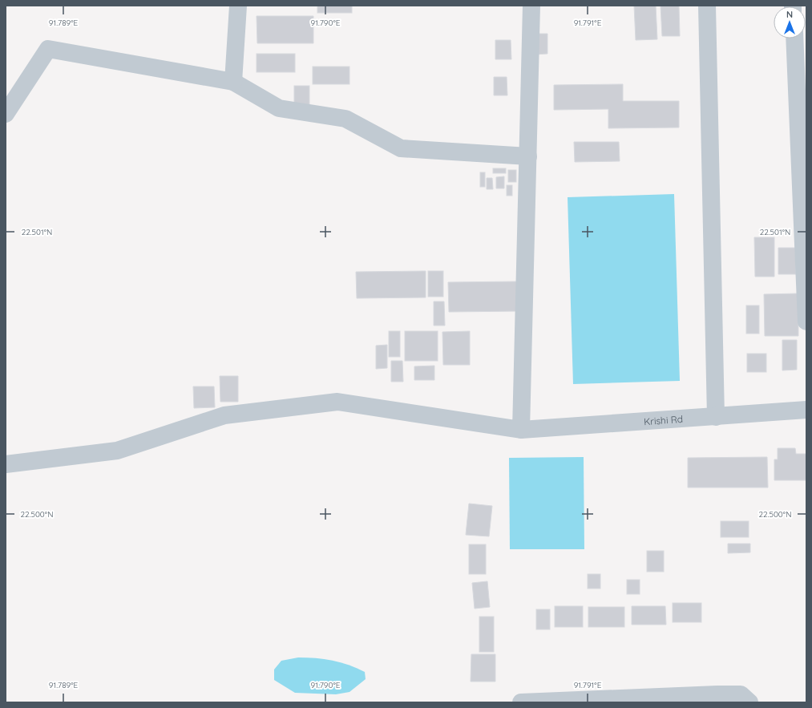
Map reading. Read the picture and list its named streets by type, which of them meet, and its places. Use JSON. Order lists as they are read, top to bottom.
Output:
{
  "streets": {
    "street": ["Krishi Rd"]
  },
  "north": "top",
  "coordinates": [
    "91.789°E",
    "91.790°E",
    "91.791°E",
    "22.501°N",
    "22.500°N"
  ]
}
